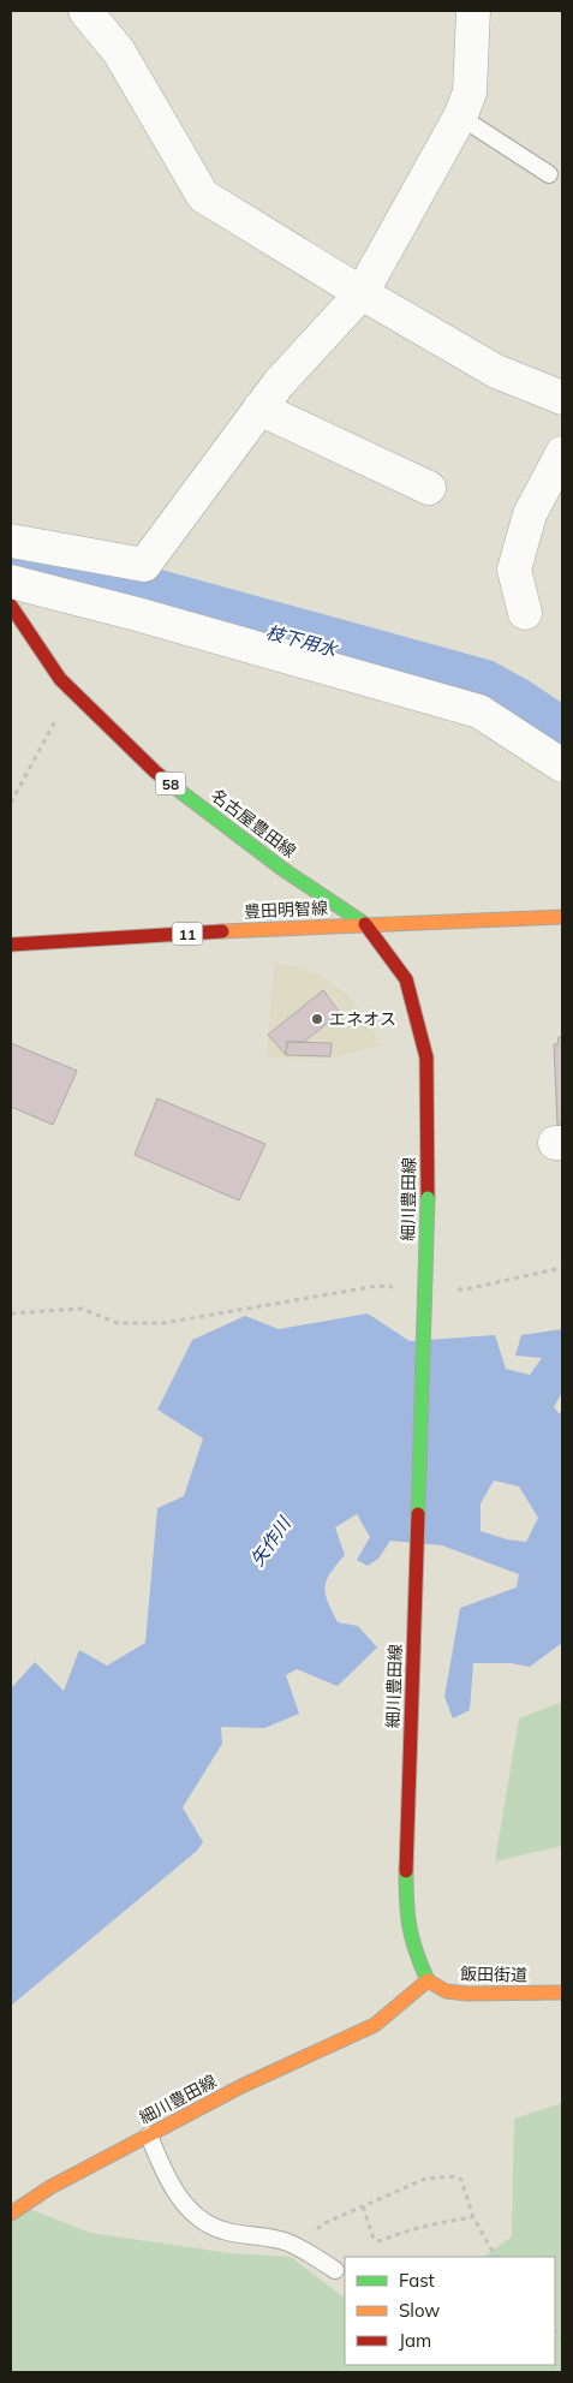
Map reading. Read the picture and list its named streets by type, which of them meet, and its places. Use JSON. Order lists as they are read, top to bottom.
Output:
{
  "streets": {
    "main road": [
      "58",
      "名古屋豊田線",
      "豊田明智線",
      "11",
      "細川豊田線",
      "飯田街道"
    ]
  },
  "crossings": [
    ["名古屋豊田線", "豊田明智線"],
    ["名古屋豊田線", "細川豊田線"],
    ["豊田明智線", "細川豊田線"],
    ["細川豊田線", "飯田街道"]
  ],
  "water": ["枝下用水", "矢作川"],
  "places": ["エネオス"],
  "legend": ["Fast", "Slow", "Jam"]
}
